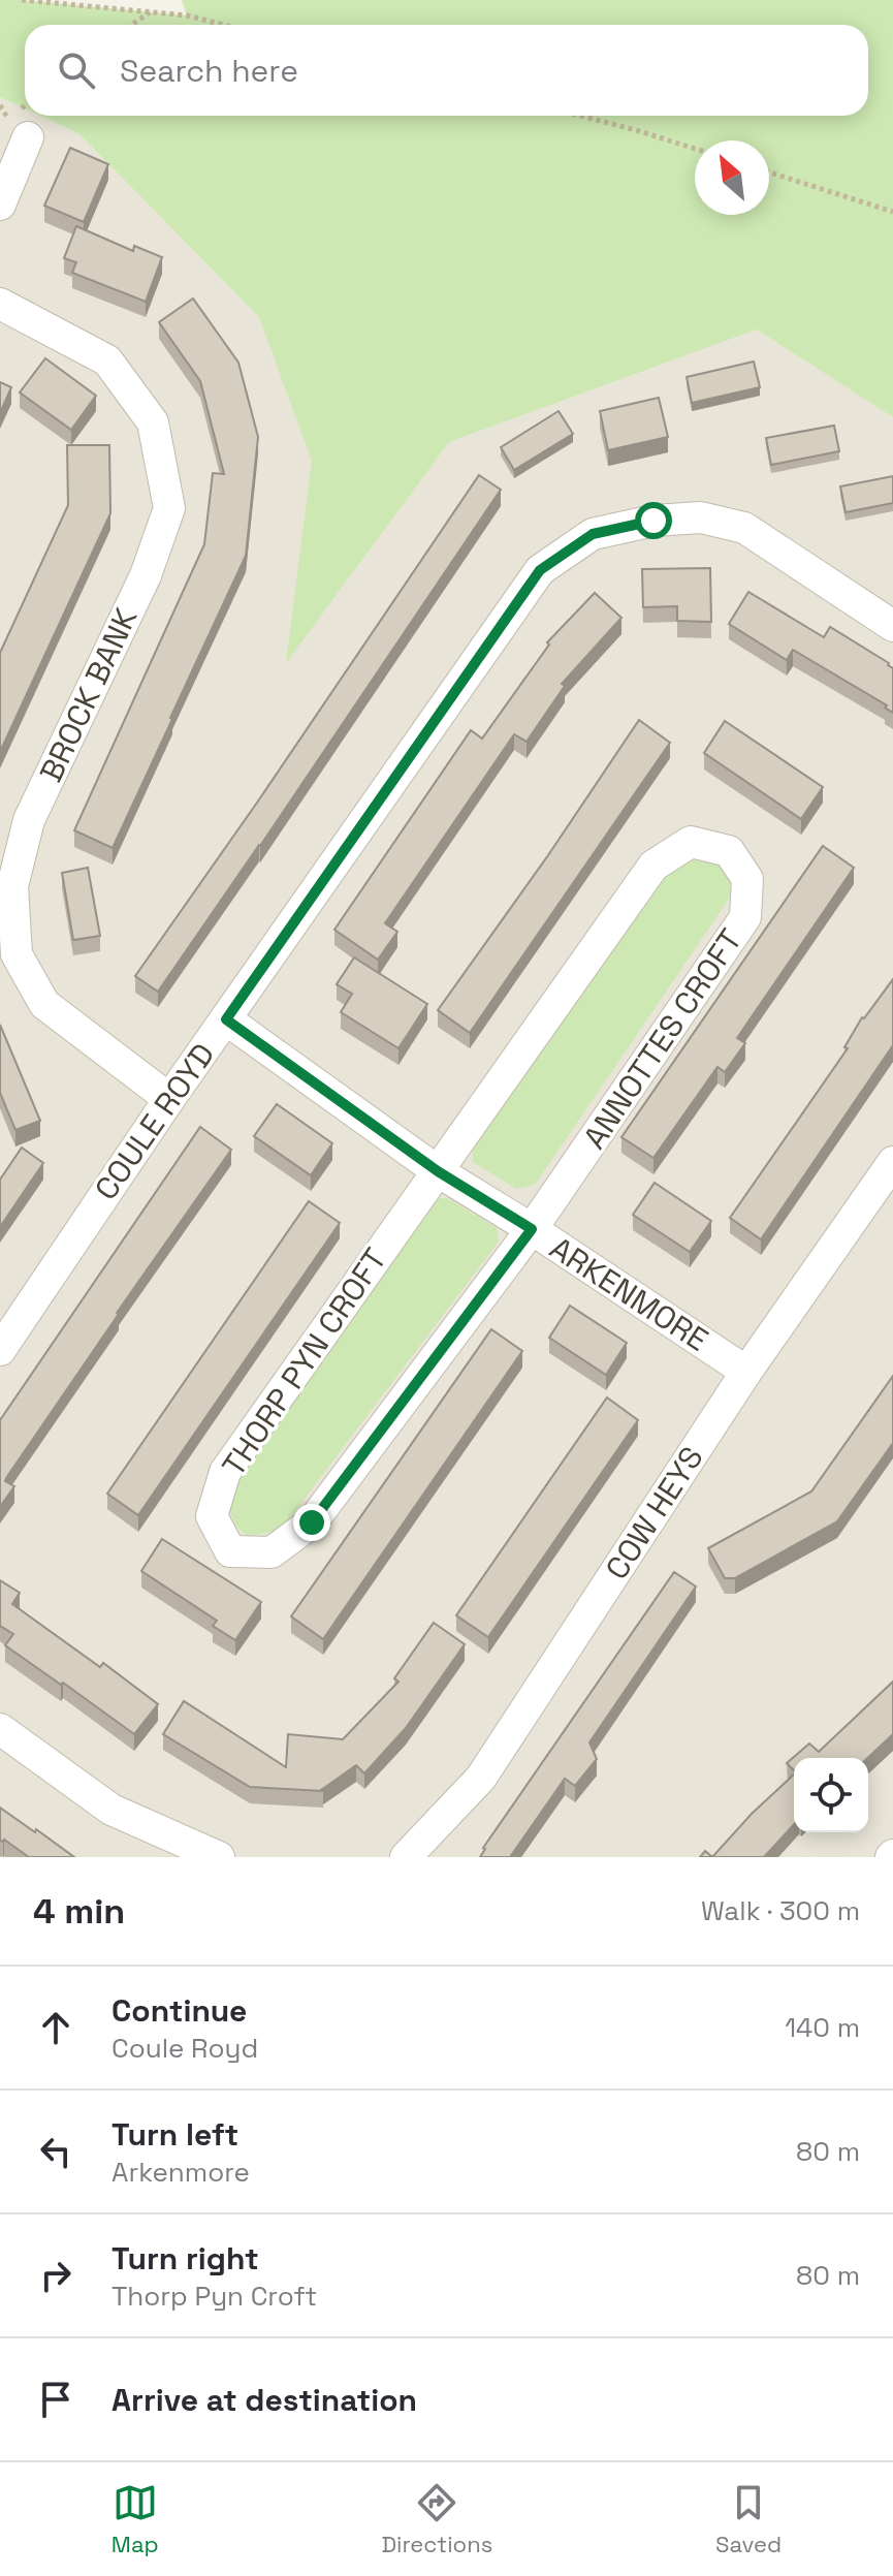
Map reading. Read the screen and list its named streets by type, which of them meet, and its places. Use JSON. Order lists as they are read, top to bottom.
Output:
{
  "streets": {
    "street": [
      "BROCK BANK",
      "ANNOTTES CROFT",
      "COULE ROYD",
      "ARKENMORE",
      "THORP PYN CROFT",
      "COW HEYS"
    ]
  },
  "crossings": [
    ["BROCK BANK", "COULE ROYD"],
    ["ANNOTTES CROFT", "ARKENMORE"],
    ["ANNOTTES CROFT", "THORP PYN CROFT"],
    ["COULE ROYD", "ARKENMORE"],
    ["ARKENMORE", "THORP PYN CROFT"],
    ["ARKENMORE", "COW HEYS"]
  ],
  "north": "top left",
  "page": {
    "search": "Search here",
    "heading": ["4 min", "Walk · 300 m"],
    "list": [
      ["Continue", "Coule Royd", "140 m"],
      ["Turn left", "Arkenmore", "80 m"],
      ["Turn right", "Thorp Pyn Croft", "80 m"],
      "Arrive at destination"
    ],
    "nav": ["Map", "Directions", "Saved"]
  }
}
